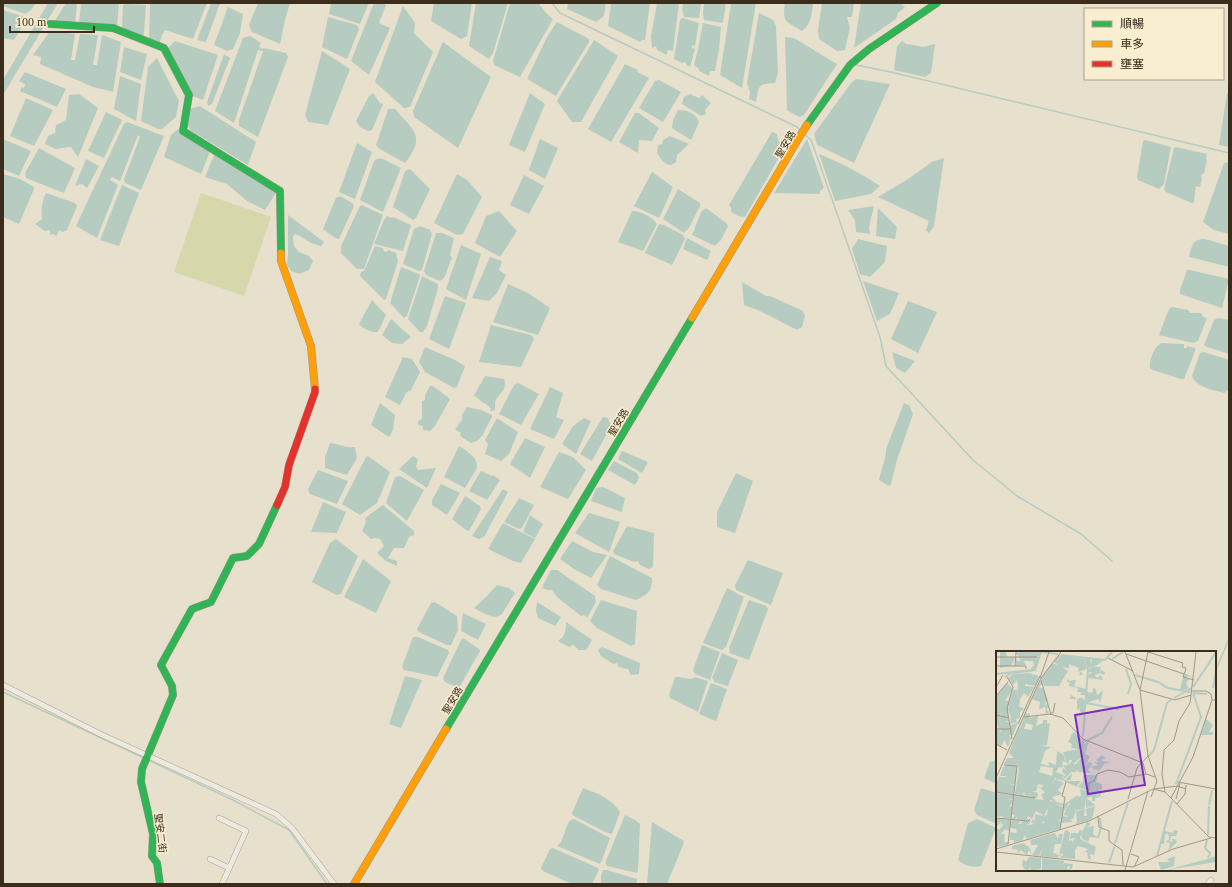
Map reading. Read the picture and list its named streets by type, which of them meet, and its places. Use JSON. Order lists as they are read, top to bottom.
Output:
{
  "streets": {
    "street": ["聖安路", "聖安二街"]
  },
  "legend": ["順暢", "車多", "壅塞"],
  "scale_bar": "100 m"
}
